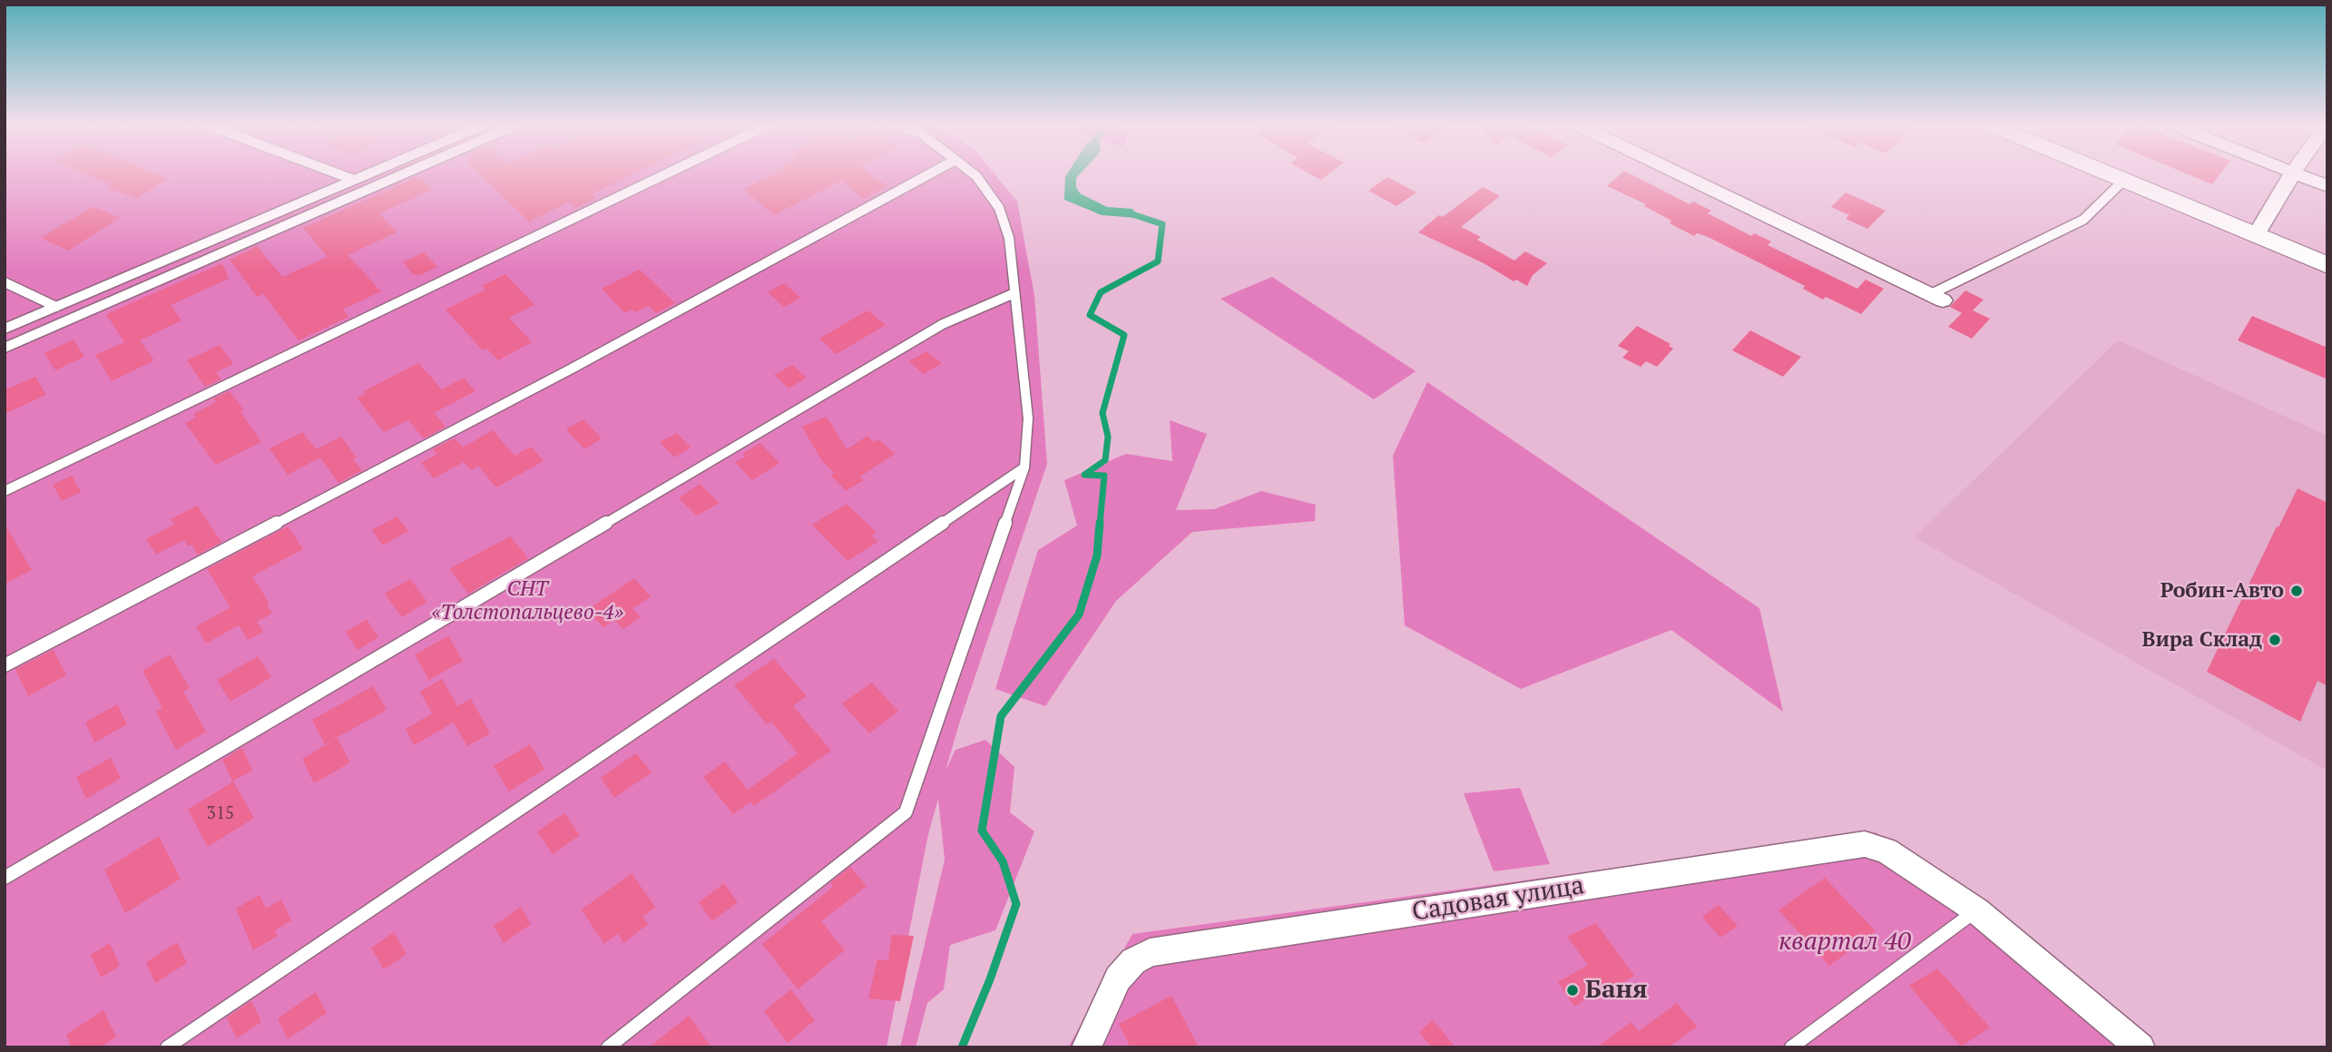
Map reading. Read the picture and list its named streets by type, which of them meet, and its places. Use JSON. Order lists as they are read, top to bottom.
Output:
{
  "streets": {
    "street": ["Садовая улица"]
  },
  "parks": ["СНТ «Толстопальцево-4»", "квартал 40"],
  "places": ["Робин-Авто", "Вира Склад", "Баня"],
  "house_numbers": ["315"]
}
